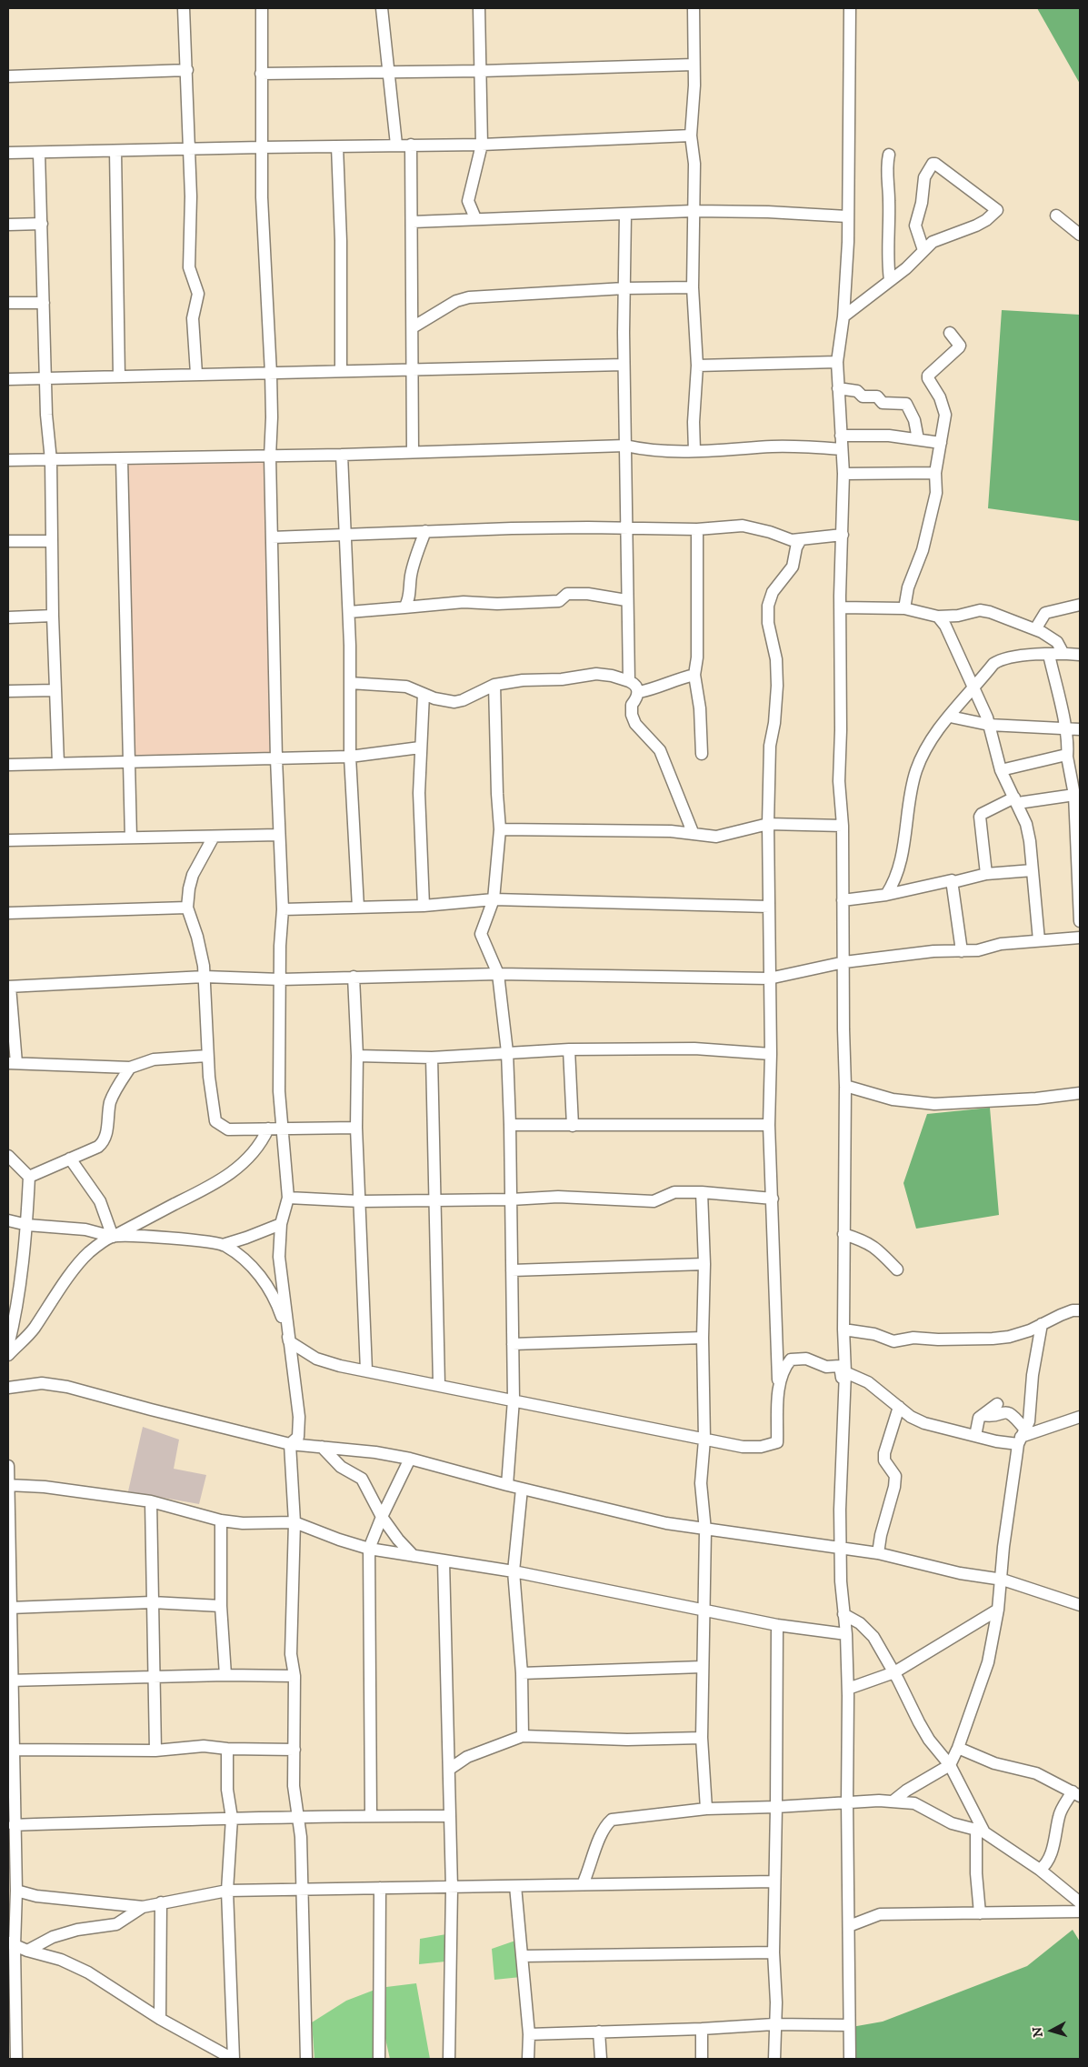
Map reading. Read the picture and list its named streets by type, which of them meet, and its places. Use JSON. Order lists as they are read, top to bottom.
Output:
{
  "north": "left"
}
